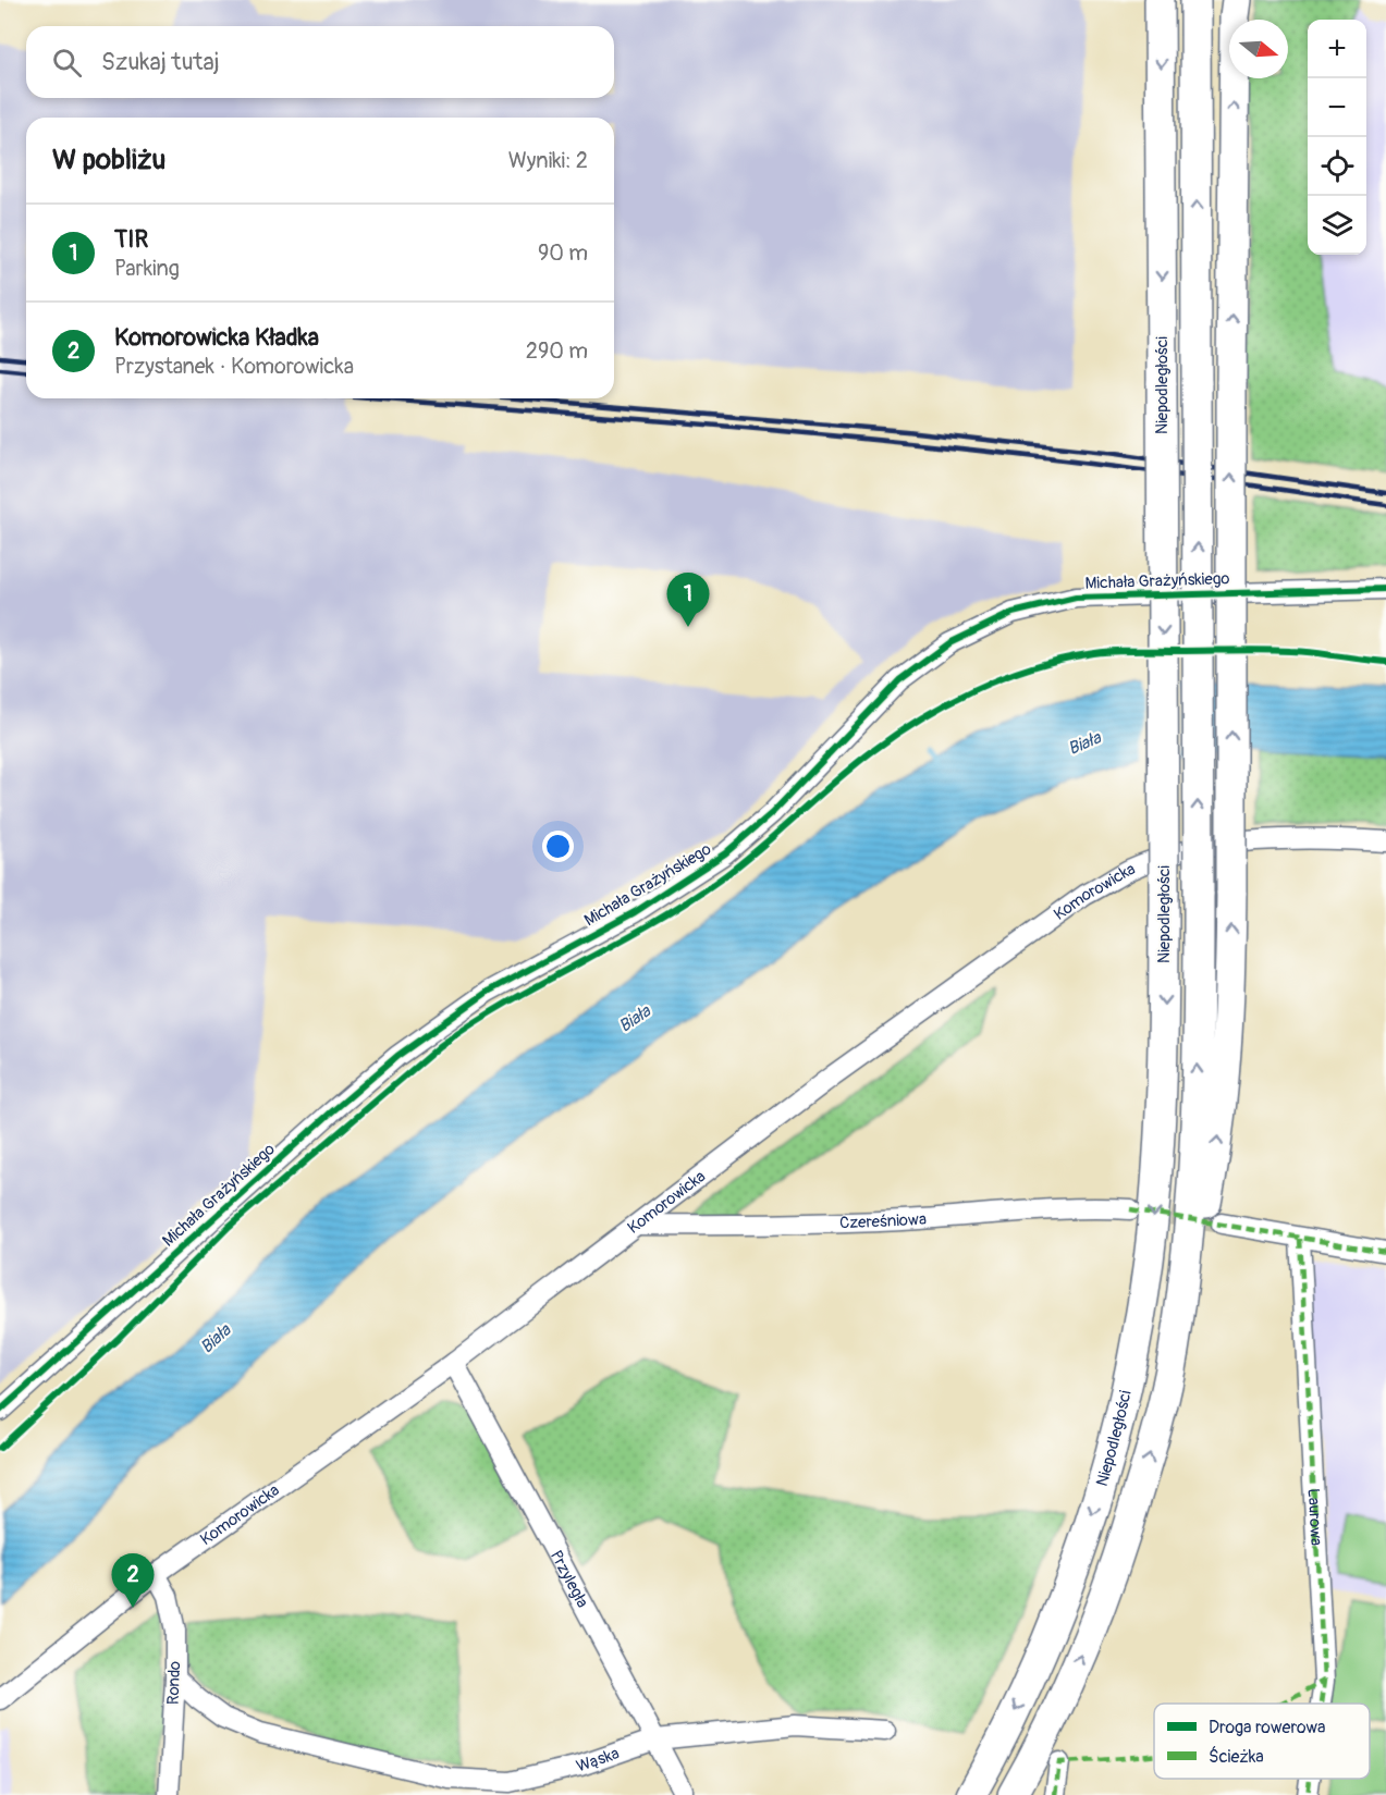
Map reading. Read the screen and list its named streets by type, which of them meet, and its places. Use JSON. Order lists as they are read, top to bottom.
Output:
{
  "streets": {
    "highway": ["Niepodległości"],
    "street": [
      "Michała Grażyńskiego",
      "Komorowicka",
      "Czereśniowa",
      "Laurowa",
      "Przyległa",
      "Rondo",
      "Wąska"
    ]
  },
  "crossings": [
    ["Komorowicka", "Czereśniowa"],
    ["Komorowicka", "Przyległa"],
    ["Komorowicka", "Rondo"],
    ["Przyległa", "Wąska"],
    ["Rondo", "Wąska"]
  ],
  "water": ["Biała"],
  "legend": ["Droga rowerowa", "Ścieżka"],
  "north": "right",
  "page": {
    "map_buttons": ["+", "−"],
    "search": "Szukaj tutaj",
    "heading": ["W pobliżu", "Wyniki: 2"],
    "list": [
      {
        "mark": "1",
        "name": "TIR",
        "note": "Parking",
        "value": "90 m"
      },
      {
        "mark": "2",
        "name": "Komorowicka Kładka",
        "note": "Przystanek · Komorowicka",
        "value": "290 m"
      }
    ],
    "pins": ["1", "2"]
  }
}
